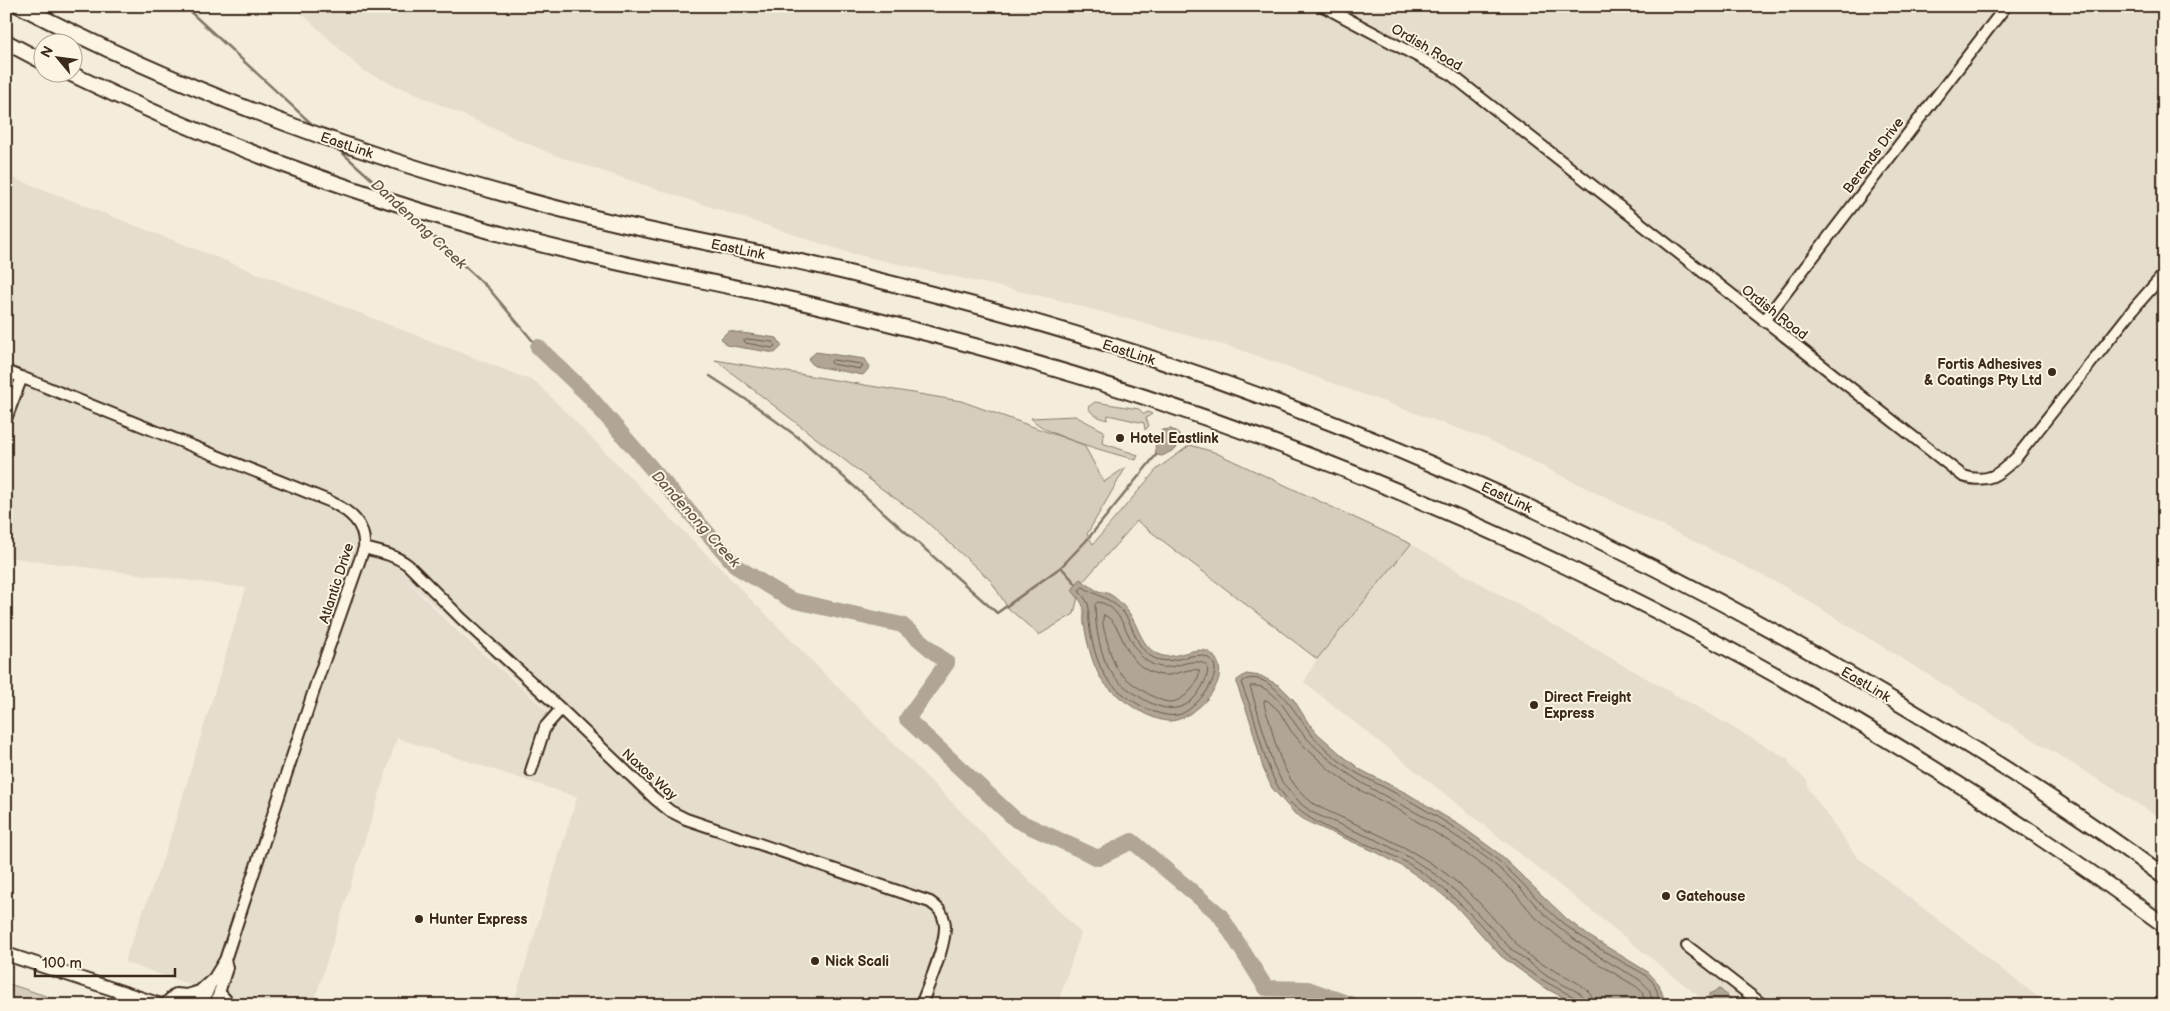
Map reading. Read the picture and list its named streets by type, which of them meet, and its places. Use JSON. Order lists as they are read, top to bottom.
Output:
{
  "streets": {
    "highway": ["EastLink"],
    "street": [
      "Ordish Road",
      "Berends Drive",
      "Atlantic Drive",
      "Naxos Way"
    ]
  },
  "crossings": [
    ["Ordish Road", "Berends Drive"],
    ["Atlantic Drive", "Naxos Way"]
  ],
  "water": ["Dandenong Creek"],
  "places": [
    "Fortis Adhesives & Coatings Pty Ltd",
    "Hotel Eastlink",
    "Direct Freight Express",
    "Gatehouse",
    "Hunter Express",
    "Nick Scali"
  ],
  "scale_bar": "100 m",
  "north": "top left"
}
